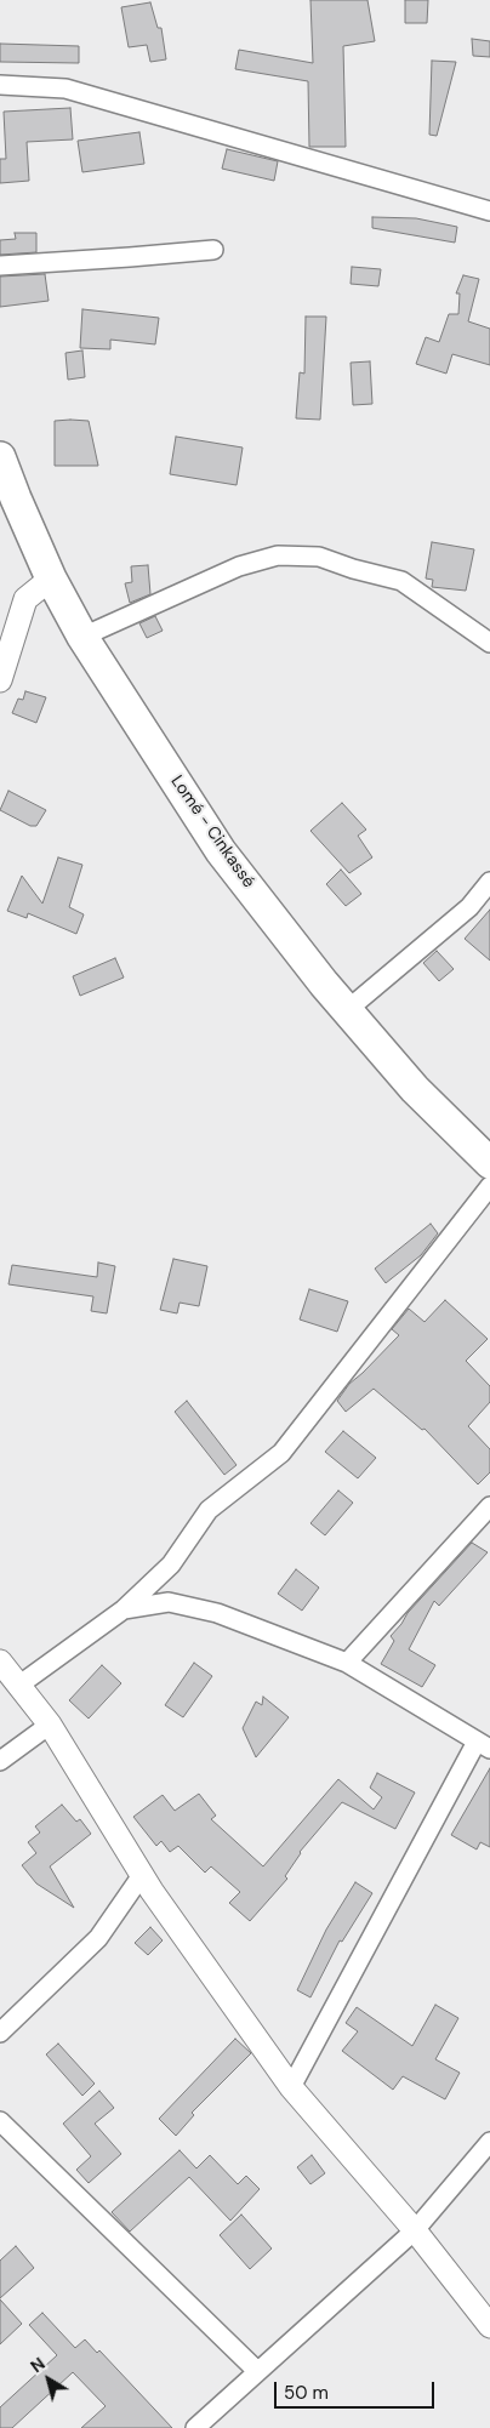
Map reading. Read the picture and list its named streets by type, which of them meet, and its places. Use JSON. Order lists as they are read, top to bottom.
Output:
{
  "streets": {
    "highway": ["Lomé - Cinkassé"]
  },
  "scale_bar": "50 m",
  "north": "top left"
}
